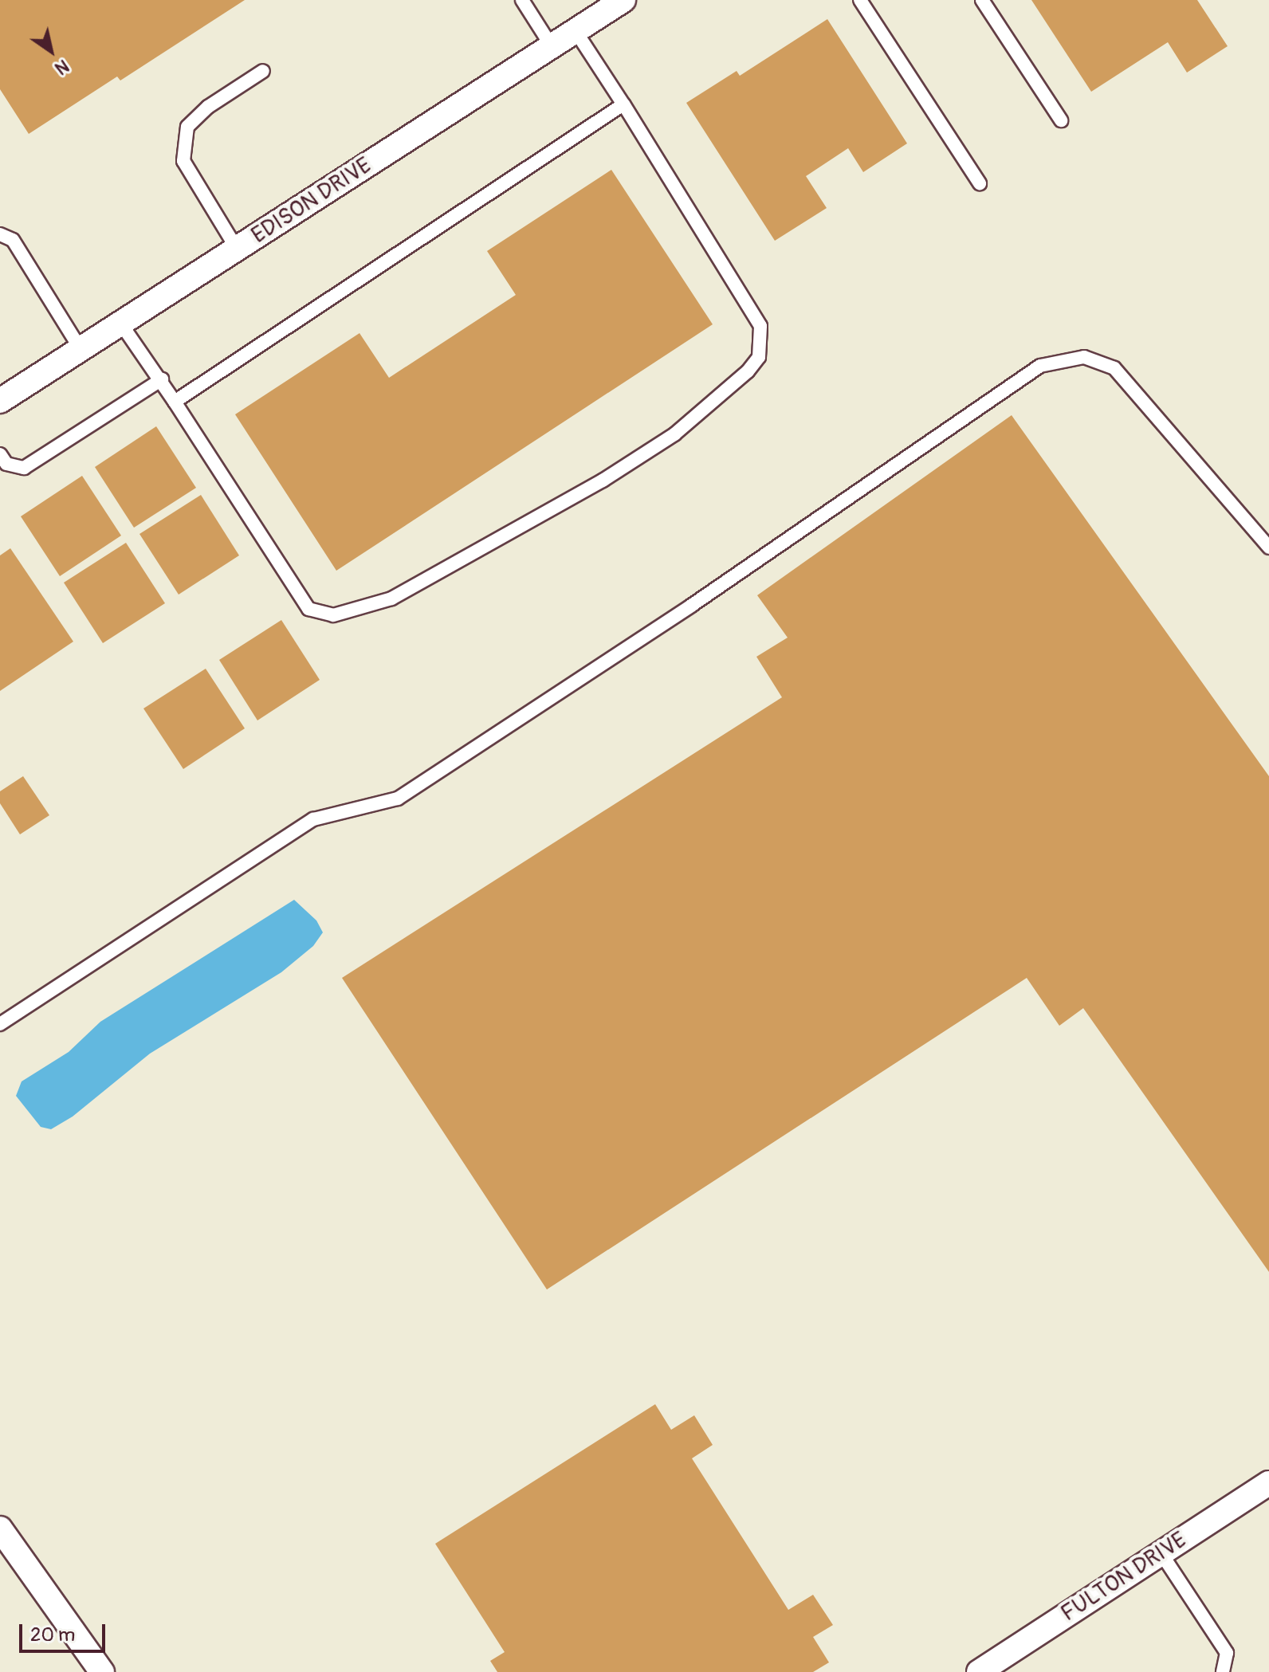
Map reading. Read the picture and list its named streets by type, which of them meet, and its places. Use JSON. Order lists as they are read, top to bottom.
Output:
{
  "streets": {
    "street": ["EDISON DRIVE", "FULTON DRIVE"]
  },
  "scale_bar": "20 m",
  "north": "bottom right"
}
